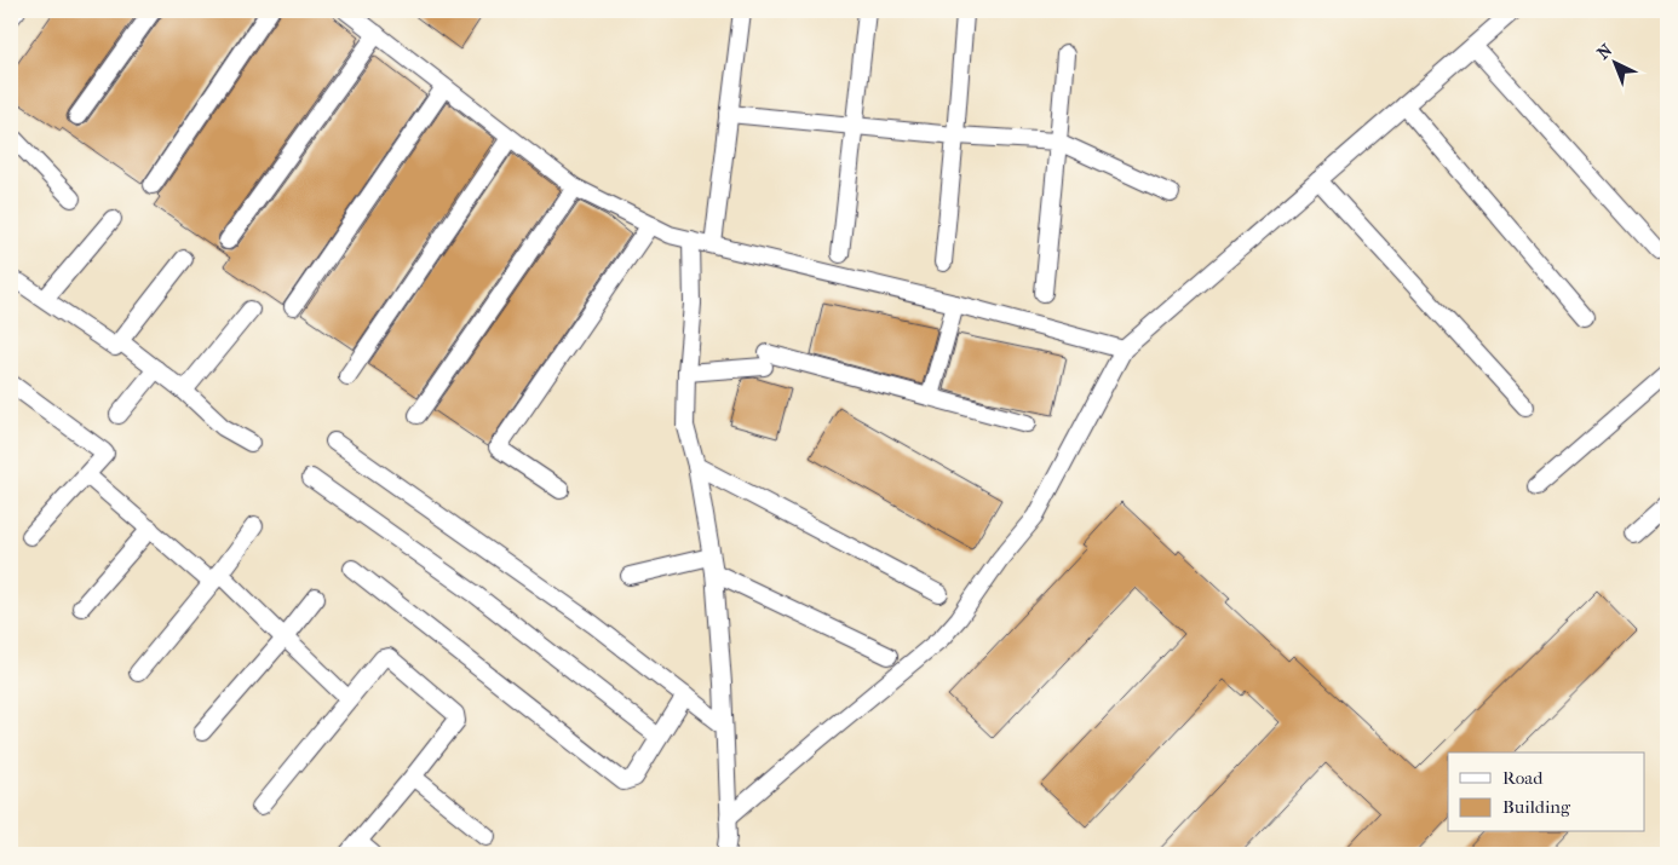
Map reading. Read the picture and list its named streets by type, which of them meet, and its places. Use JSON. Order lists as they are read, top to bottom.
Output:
{
  "legend": ["Road", "Building"],
  "north": "top left"
}
